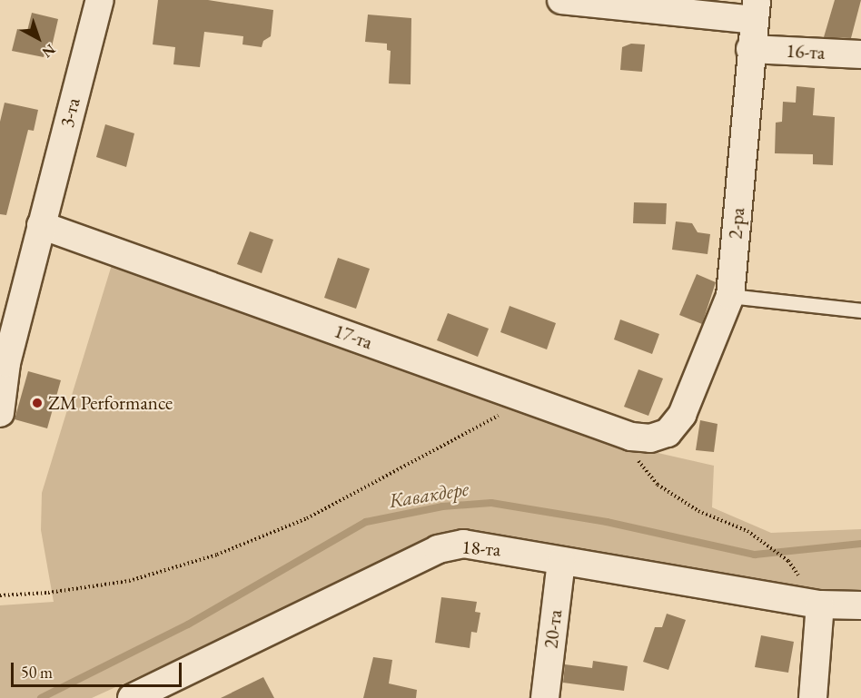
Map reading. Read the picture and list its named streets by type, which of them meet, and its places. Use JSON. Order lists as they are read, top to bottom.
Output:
{
  "streets": {
    "street": [
      "16-та",
      "3-та",
      "2-ра",
      "17-та",
      "18-та",
      "20-та"
    ]
  },
  "crossings": [
    ["16-та", "2-ра"],
    ["3-та", "17-та"],
    ["2-ра", "17-та"],
    ["18-та", "20-та"]
  ],
  "water": ["Кавакдере"],
  "places": ["ZM Performance"],
  "scale_bar": "50 m",
  "north": "bottom right"
}
